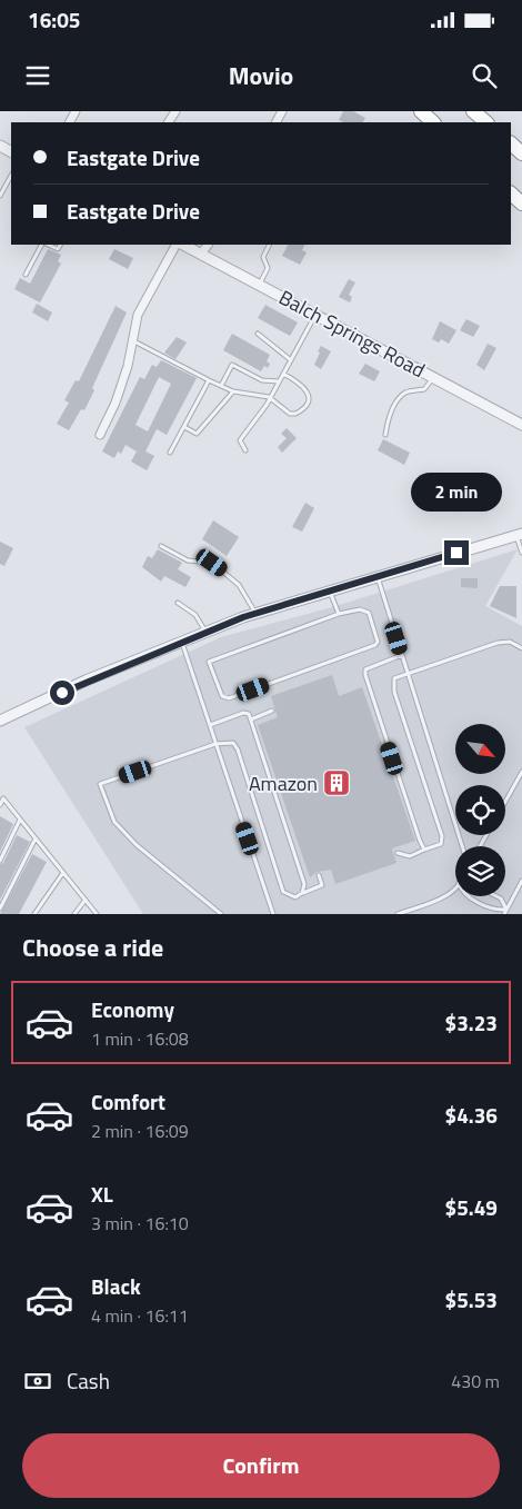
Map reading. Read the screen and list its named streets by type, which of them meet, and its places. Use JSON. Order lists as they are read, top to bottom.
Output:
{
  "streets": {
    "street": ["Balch Springs Road"]
  },
  "places": {
    "building": ["Amazon"]
  },
  "north": "bottom right",
  "page": {
    "status": "16:05",
    "header": "Movio",
    "banner": ["Eastgate Drive", "Eastgate Drive"],
    "bubble": "2 min",
    "heading": "Choose a ride",
    "list": [
      {
        "name": "Economy",
        "note": "1 min · 16:08",
        "value": "$3.23"
      },
      {
        "name": "Comfort",
        "note": "2 min · 16:09",
        "value": "$4.36"
      },
      {
        "name": "XL",
        "note": "3 min · 16:10",
        "value": "$5.49"
      },
      {
        "name": "Black",
        "note": "4 min · 16:11",
        "value": "$5.53"
      }
    ],
    "pay": ["Cash", "430 m"],
    "buttons": "Confirm"
  }
}
